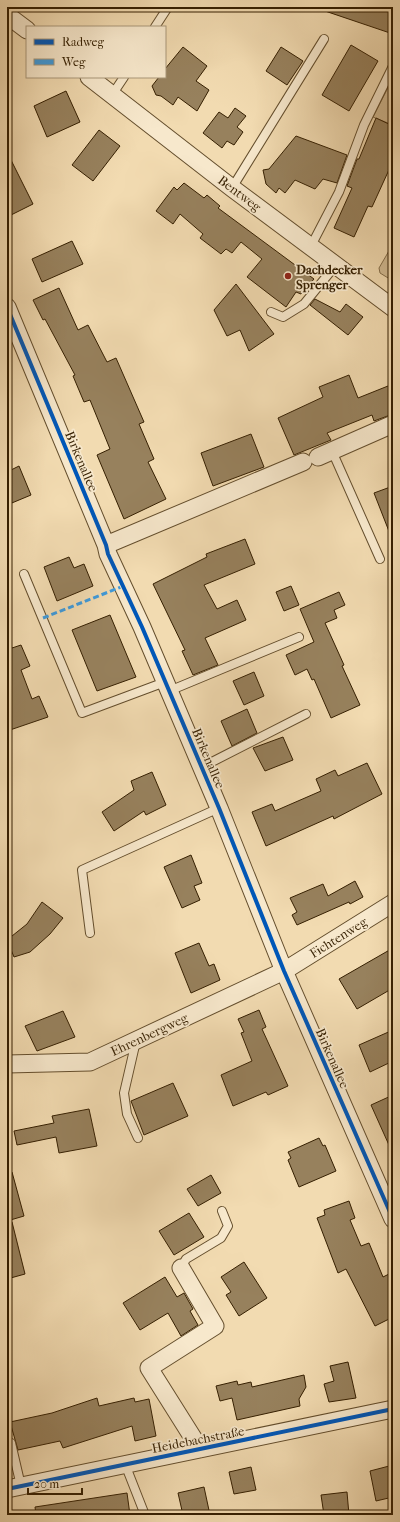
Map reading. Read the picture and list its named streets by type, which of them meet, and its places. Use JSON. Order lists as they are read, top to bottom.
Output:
{
  "streets": {
    "street": [
      "Bentweg",
      "Birkenallee",
      "Fichtenweg",
      "Ehrenbergweg",
      "Heidebachstraße"
    ]
  },
  "crossings": [
    ["Birkenallee", "Fichtenweg"],
    ["Birkenallee", "Ehrenbergweg"],
    ["Fichtenweg", "Ehrenbergweg"]
  ],
  "places": ["Dachdecker Sprenger"],
  "legend": ["Radweg", "Weg"],
  "scale_bar": "20 m"
}
